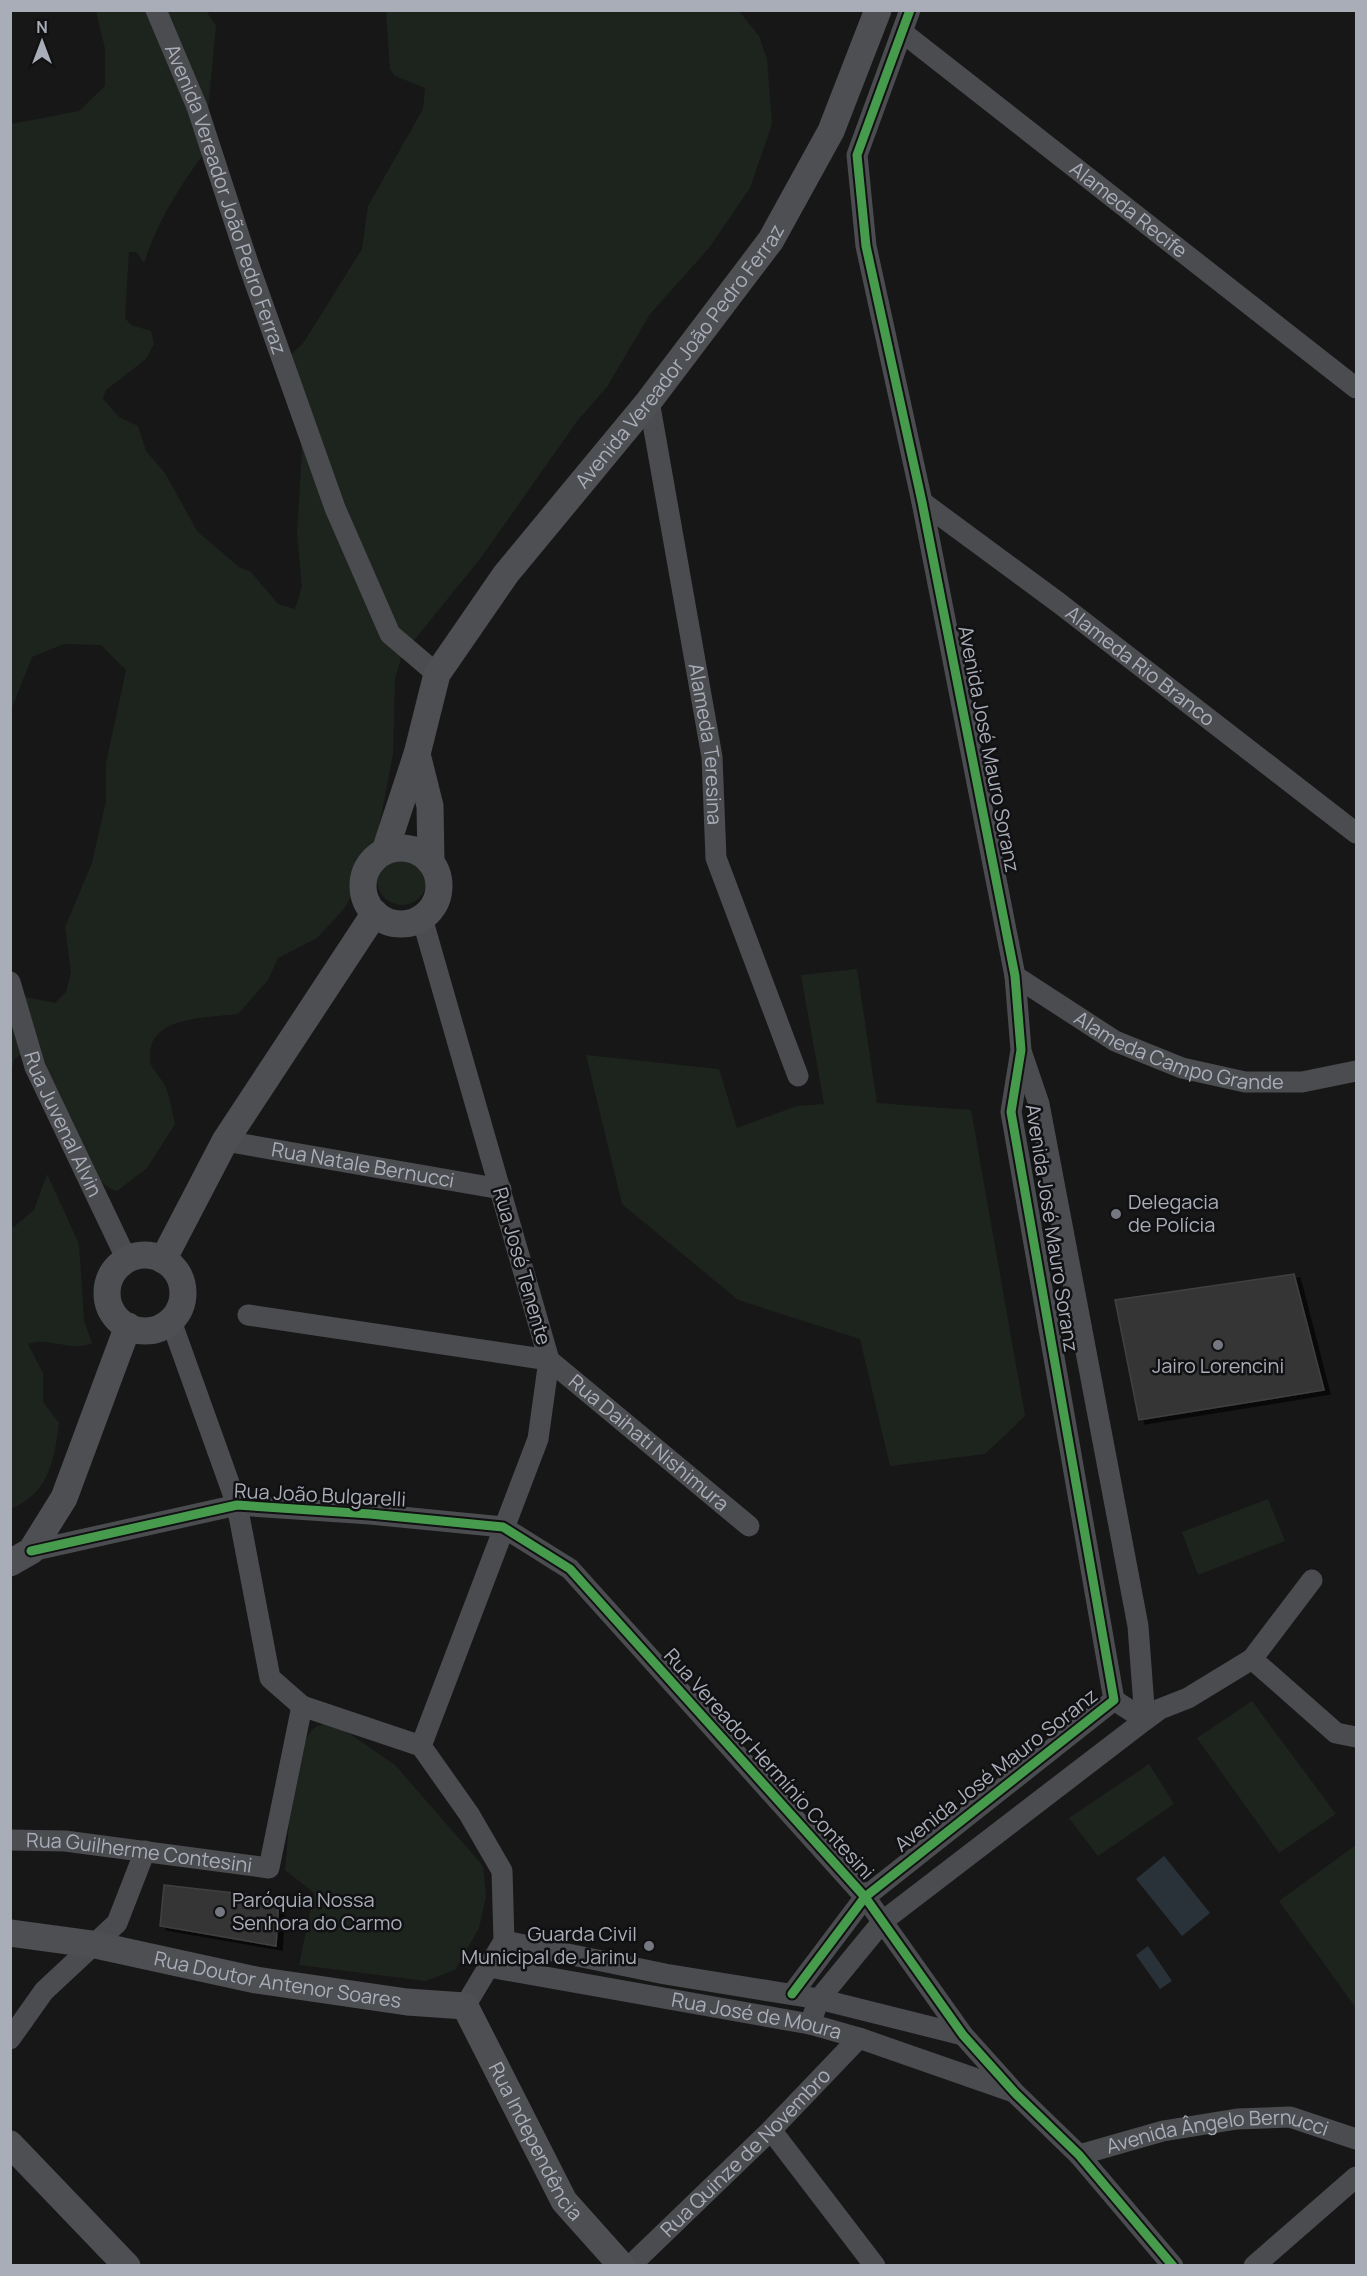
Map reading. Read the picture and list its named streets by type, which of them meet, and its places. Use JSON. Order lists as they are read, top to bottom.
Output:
{
  "streets": {
    "main road": ["Avenida Vereador João Pedro Ferraz", "Rua Doutor Antenor Soares", "Rua Independência"],
    "street": [
      "Alameda Recife",
      "Alameda Rio Branco",
      "Alameda Teresina",
      "Avenida José Mauro Soranz",
      "Alameda Campo Grande",
      "Rua Juvenal Alvin",
      "Rua Natale Bernucci",
      "Rua José Tenente",
      "Rua Daihati Nishimura",
      "Rua João Bulgarelli",
      "Rua Vereador Hermínio Contesini",
      "Rua Guilherme Contesini",
      "Rua José de Moura",
      "Avenida Ângelo Bernucci",
      "Rua Quinze de Novembro"
    ]
  },
  "crossings": [
    ["Avenida Vereador João Pedro Ferraz", "Alameda Teresina"],
    ["Avenida Vereador João Pedro Ferraz", "Rua José Tenente"],
    ["Alameda Recife", "Avenida José Mauro Soranz"],
    ["Alameda Rio Branco", "Avenida José Mauro Soranz"],
    ["Avenida José Mauro Soranz", "Alameda Campo Grande"],
    ["Avenida José Mauro Soranz", "Rua Vereador Hermínio Contesini"],
    ["Avenida José Mauro Soranz", "Rua José de Moura"],
    ["Rua Natale Bernucci", "Rua José Tenente"],
    ["Rua José Tenente", "Rua Daihati Nishimura"],
    ["Rua José Tenente", "Rua João Bulgarelli"],
    ["Rua José Tenente", "Rua Vereador Hermínio Contesini"],
    ["Rua João Bulgarelli", "Rua Vereador Hermínio Contesini"],
    ["Rua Vereador Hermínio Contesini", "Rua José de Moura"],
    ["Rua Vereador Hermínio Contesini", "Avenida Ângelo Bernucci"],
    ["Rua Doutor Antenor Soares", "Rua Independência"],
    ["Rua José de Moura", "Rua Quinze de Novembro"]
  ],
  "places": [
    "Delegacia de Polícia",
    "Jairo Lorencini",
    "Paróquia Nossa Senhora do Carmo",
    "Guarda Civil Municipal de Jarinu"
  ],
  "north": "top"
}
